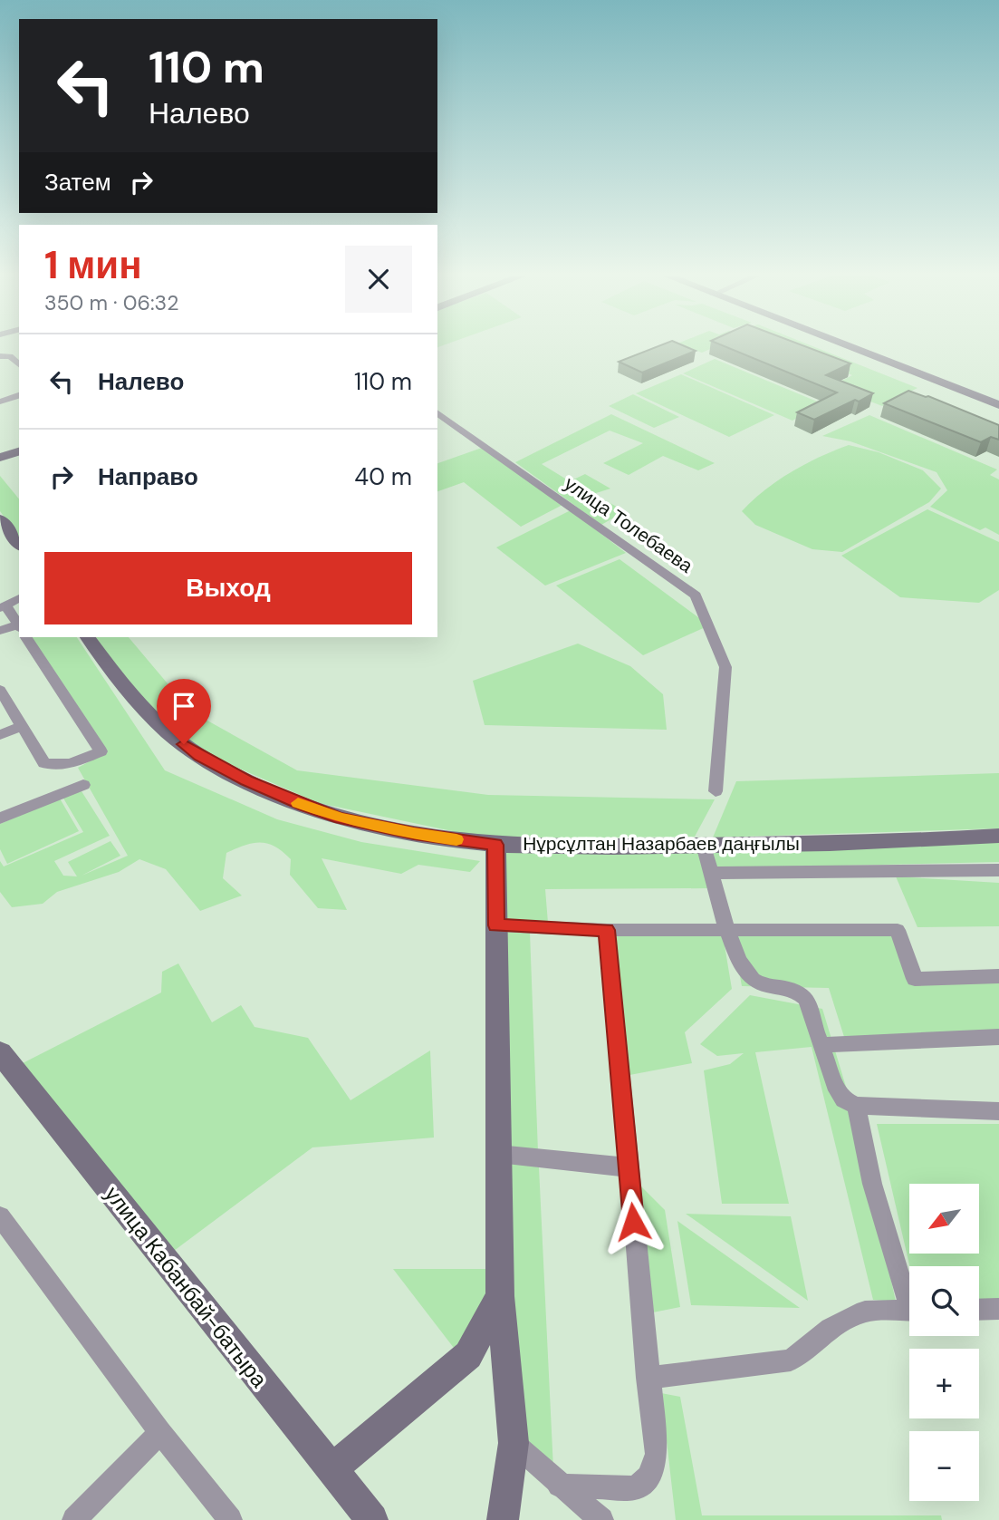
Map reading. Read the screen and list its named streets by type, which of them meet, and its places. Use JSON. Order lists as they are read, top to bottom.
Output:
{
  "streets": {
    "main road": ["Нұрсұлтан Назарбаев даңғылы", "улица Кабанбай-батыра"],
    "street": ["улица Толебаева"]
  },
  "north": "bottom left",
  "page": {
    "turn": ["110 m", "Налево"],
    "then": "Затем",
    "heading": ["1 мин", "350 m · 06:32"],
    "list": [
      {
        "name": "Налево",
        "value": "110 m"
      },
      {
        "name": "Направо",
        "value": "40 m"
      }
    ],
    "buttons": "Выход",
    "map_buttons": ["+", "−"]
  }
}
